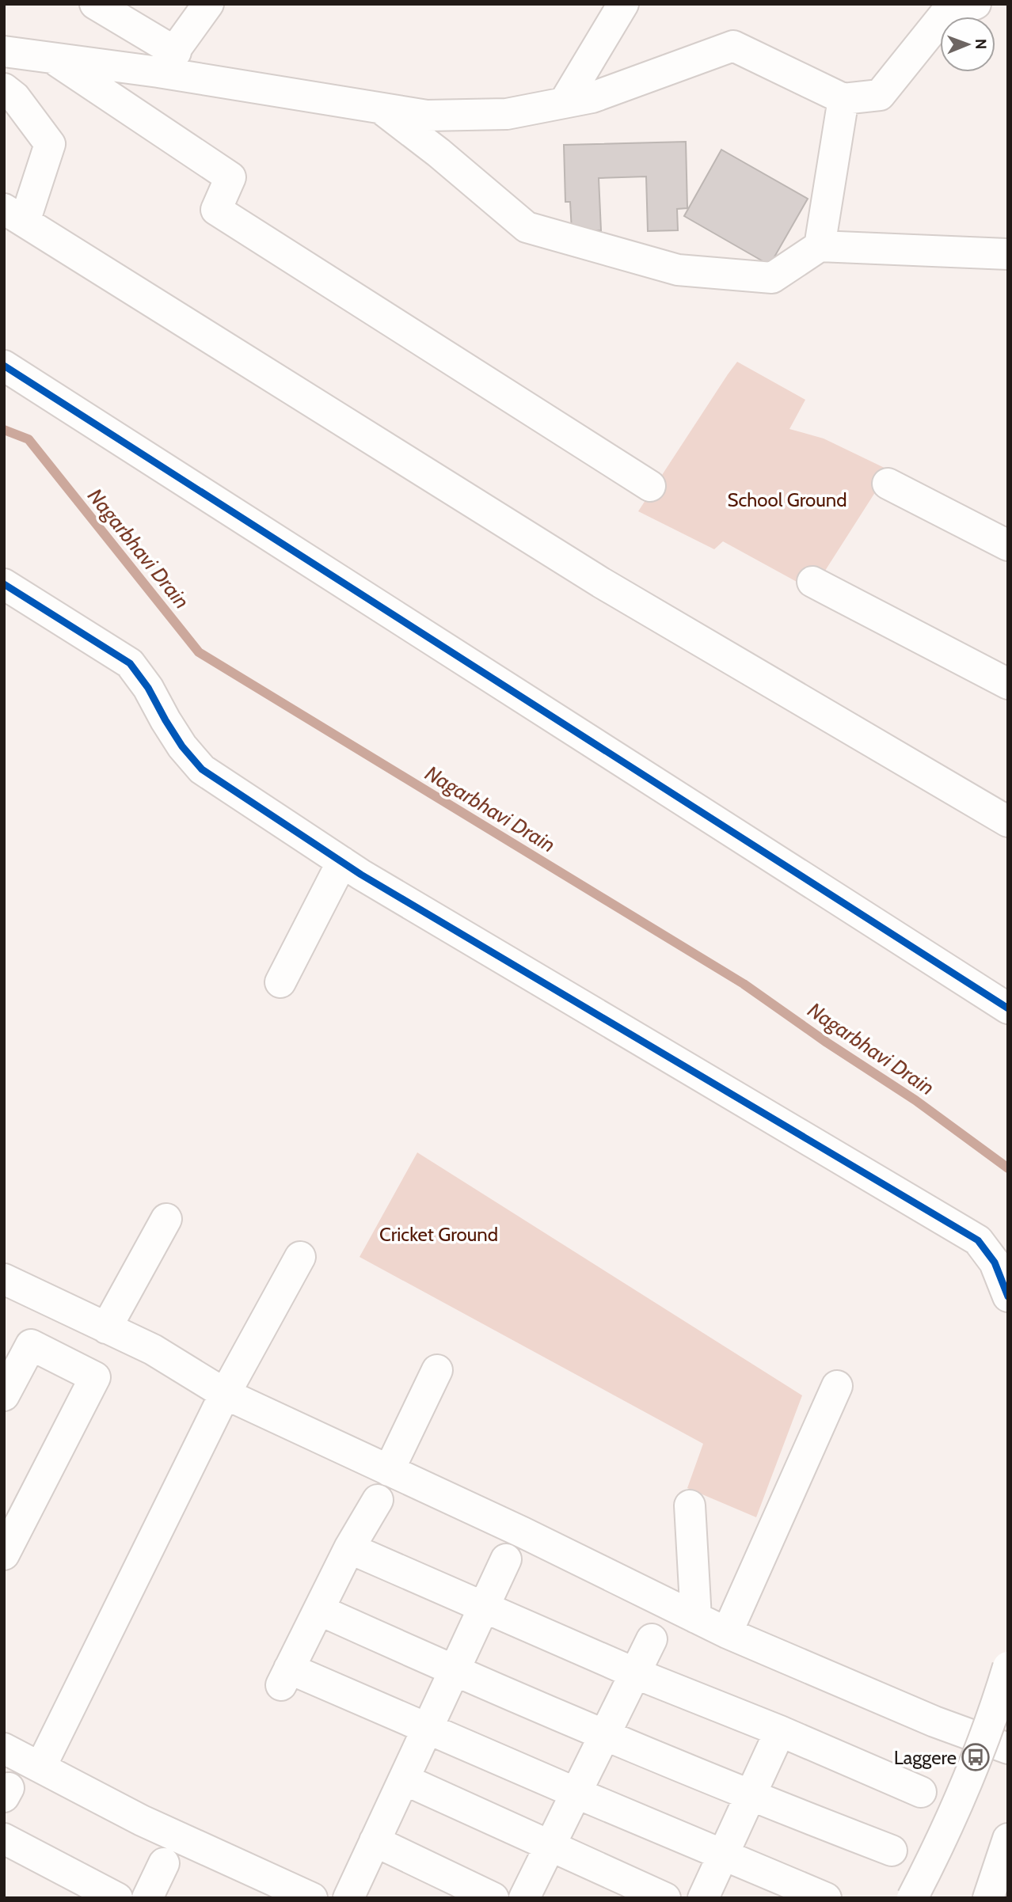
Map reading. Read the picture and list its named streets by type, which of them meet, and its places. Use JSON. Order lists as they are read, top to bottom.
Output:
{
  "water": ["Nagarbhavi Drain"],
  "parks": ["School Ground", "Cricket Ground"],
  "places": {
    "bus stop": ["Laggere"]
  },
  "north": "right"
}
